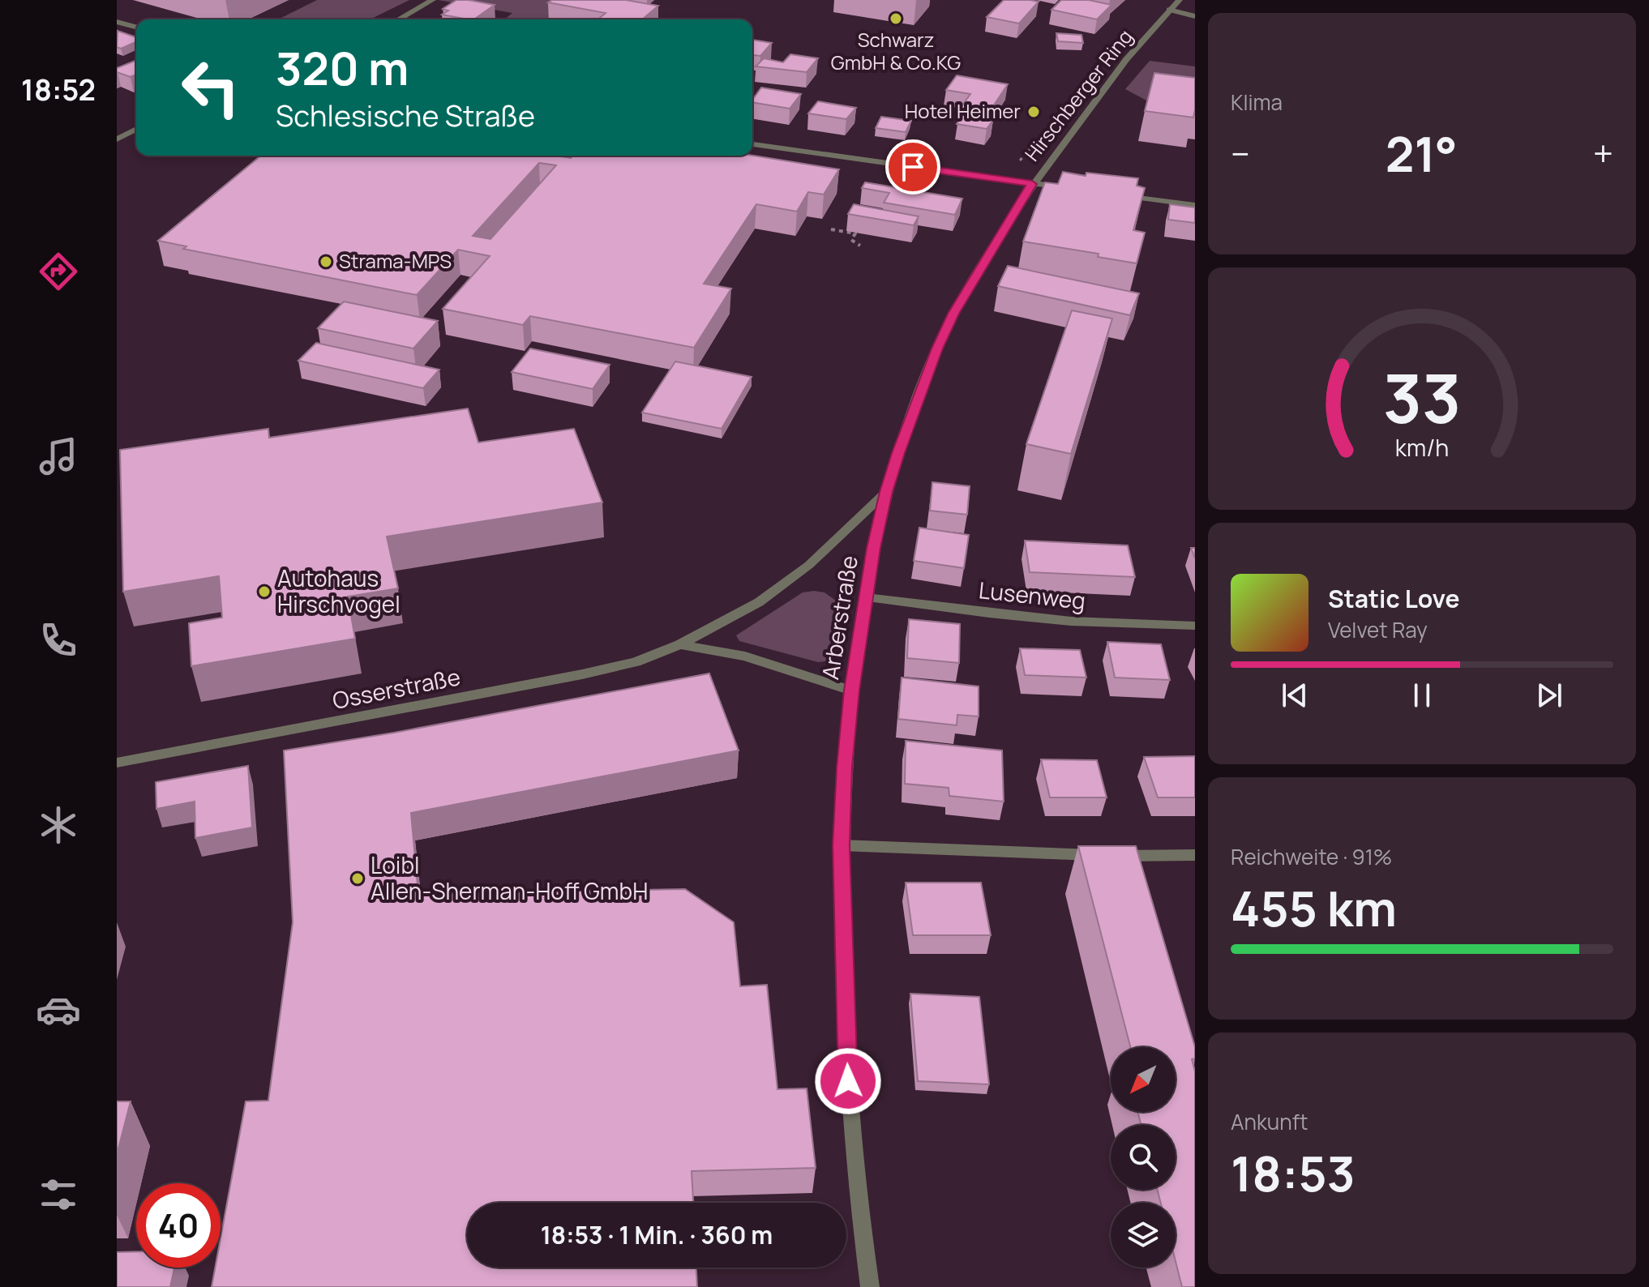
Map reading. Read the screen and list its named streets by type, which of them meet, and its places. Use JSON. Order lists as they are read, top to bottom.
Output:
{
  "streets": {
    "street": [
      "Hirschberger Ring",
      "Lusenweg",
      "Arberstraße",
      "Osserstraße"
    ]
  },
  "crossings": [
    ["Hirschberger Ring", "Arberstraße"],
    ["Lusenweg", "Arberstraße"],
    ["Arberstraße", "Osserstraße"]
  ],
  "places": [
    "Schwarz GmbH & Co.KG",
    "Hotel Heimer",
    "Strama-MPS",
    "Autohaus Hirschvogel",
    "Loibl Allen-Sherman-Hoff GmbH"
  ],
  "north": "bottom left",
  "page": {
    "tabs": "18:52",
    "tile": [
      "Klima",
      ["Reichweite · 91%", "455 km"],
      ["Ankunft", "18:53"]
    ],
    "turn": ["320 m", "Schlesische Straße"],
    "heat": ["−", "21°", "+"],
    "song": ["Static Love", "Velvet Ray"],
    "limit": "40",
    "trip": "18:53 · 1 Min. · 360 m",
    "gauge": ["33", "km/h"]
  }
}
